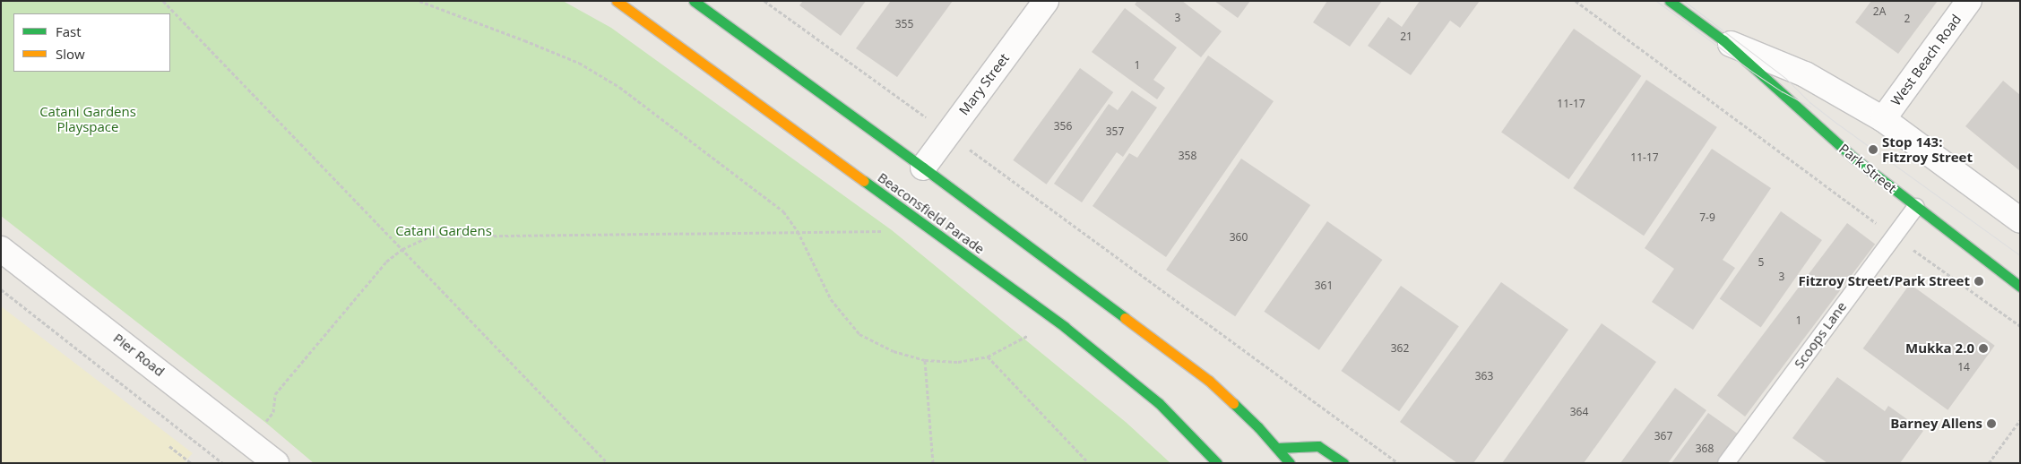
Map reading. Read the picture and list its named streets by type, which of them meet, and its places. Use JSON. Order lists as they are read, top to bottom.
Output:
{
  "streets": {
    "main road": ["Park Street", "Beaconsfield Parade"],
    "street": ["West Beach Road", "Mary Street", "Pier Road"],
    "lane": ["Scoops Lane"]
  },
  "crossings": [
    ["West Beach Road", "Park Street"],
    ["Park Street", "Scoops Lane"]
  ],
  "parks": ["Catani Gardens Playspace", "Catani Gardens"],
  "places": [
    "Stop 143: Fitzroy Street",
    "Fitzroy Street/Park Street",
    "Mukka 2.0",
    "Barney Allens"
  ],
  "house_numbers": [
    "2A",
    "3",
    "2",
    "355",
    "21",
    "1",
    "11-17",
    "356",
    "357",
    "358",
    "11-17",
    "7-9",
    "360",
    "5",
    "3",
    "361",
    "1",
    "362",
    "14",
    "363",
    "364",
    "367",
    "368"
  ],
  "legend": ["Fast", "Slow"]
}
